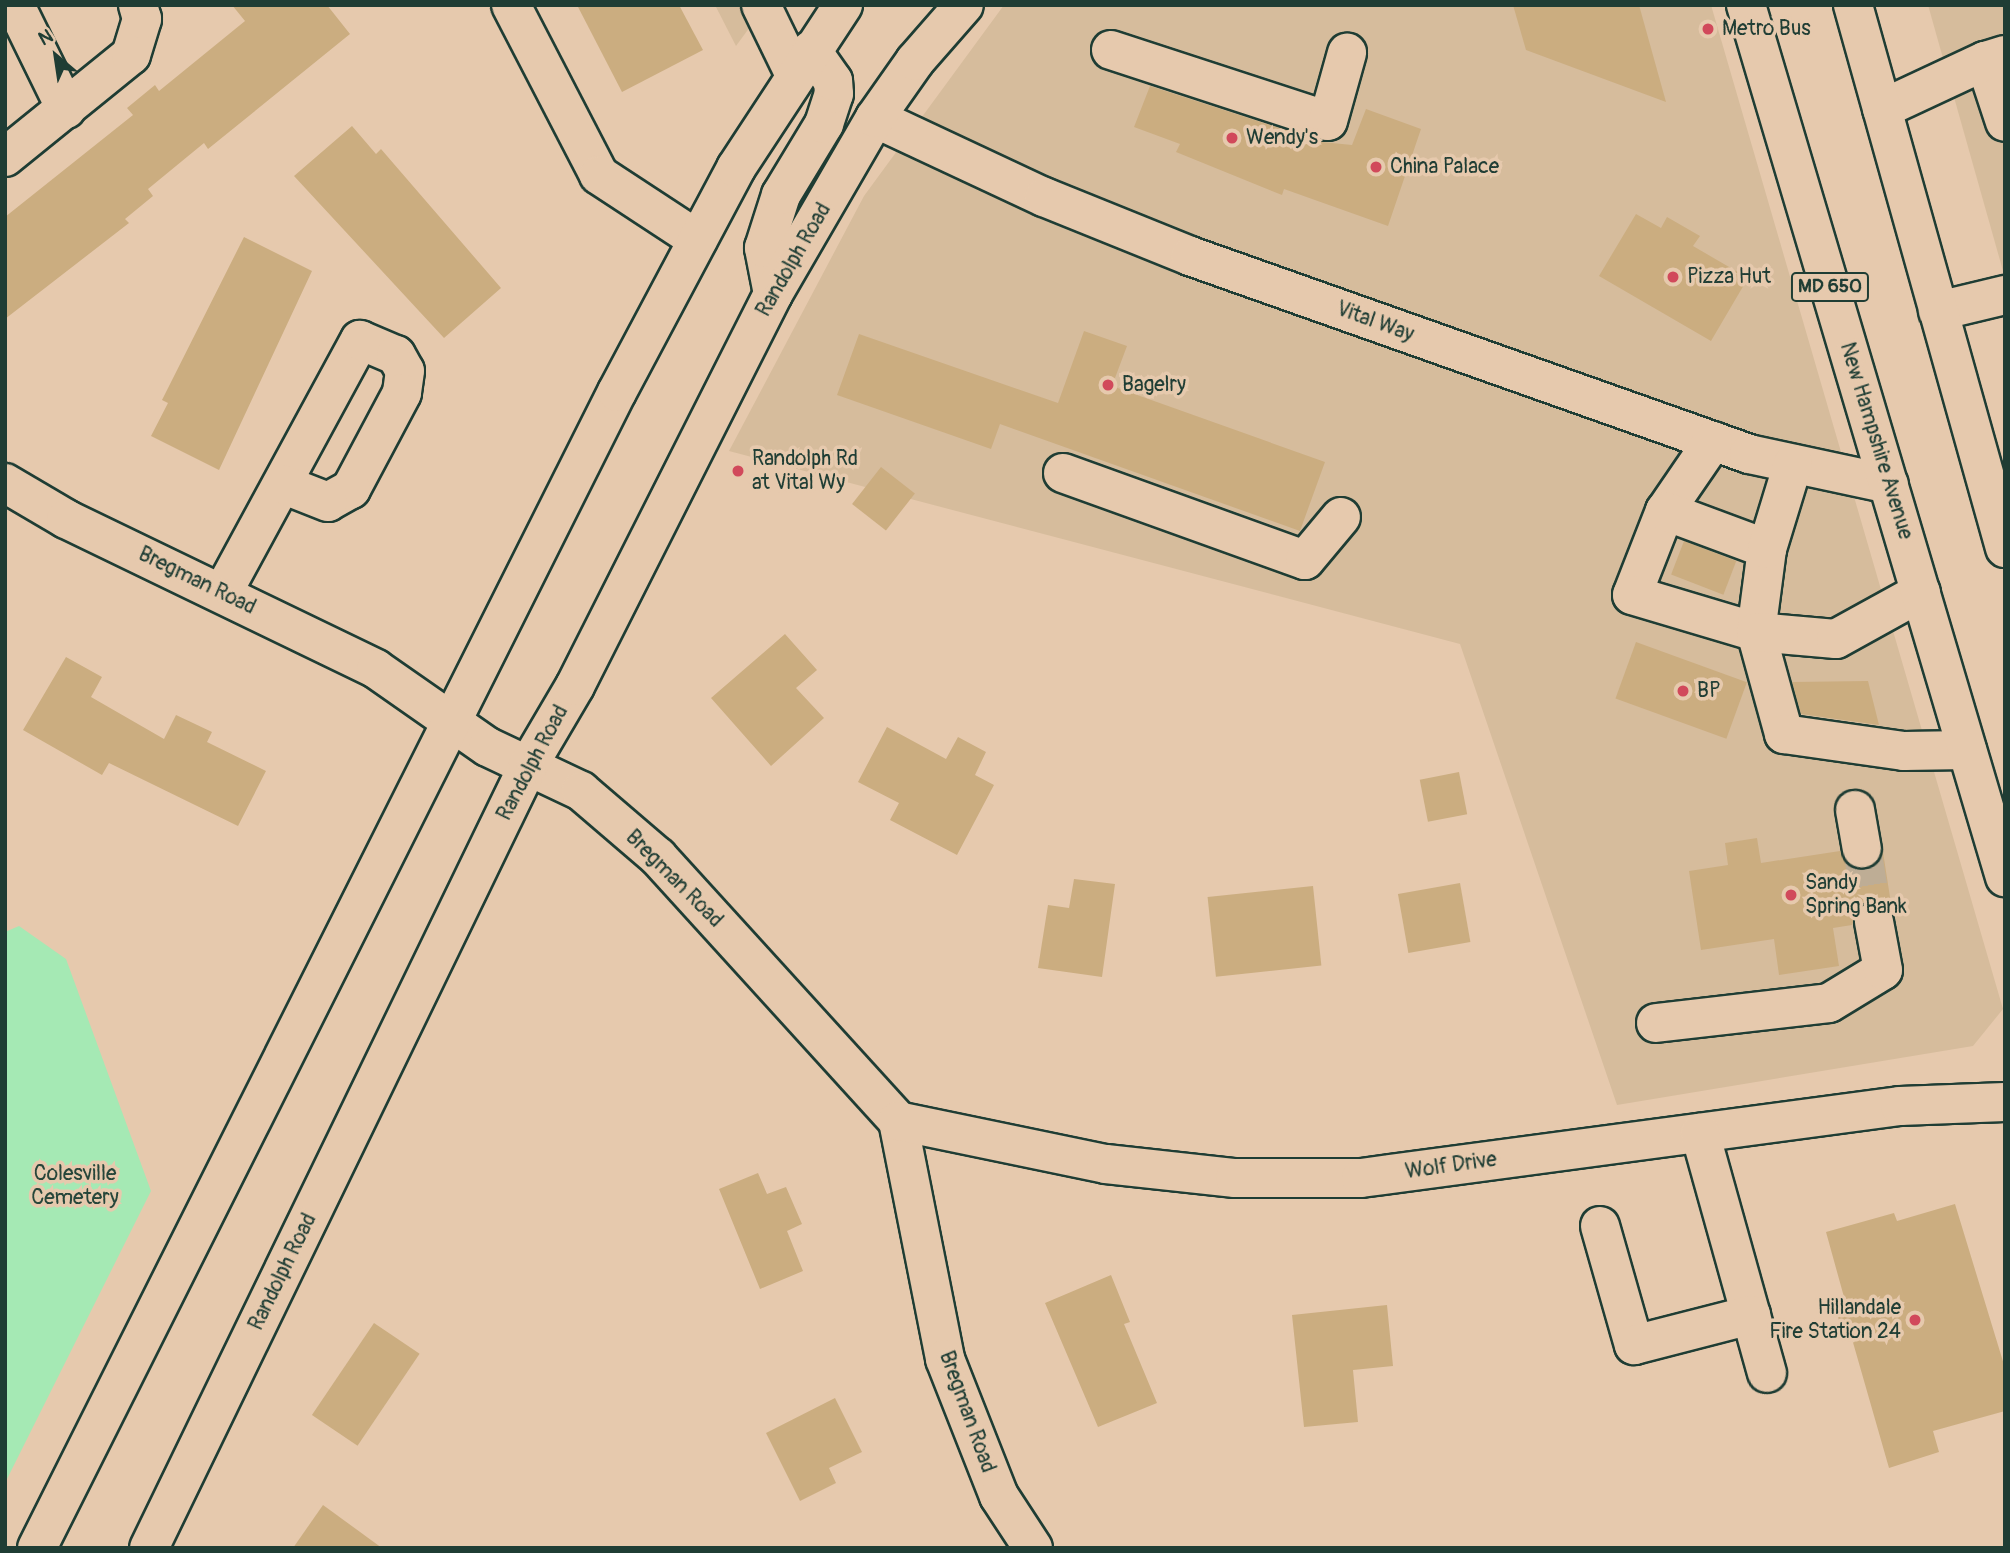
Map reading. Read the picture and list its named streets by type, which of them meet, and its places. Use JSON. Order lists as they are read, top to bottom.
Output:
{
  "streets": {
    "main road": [
      "Randolph Road",
      "MD 650",
      "Vital Way",
      "New Hampshire Avenue",
      "Bregman Road",
      "Wolf Drive"
    ]
  },
  "crossings": [
    ["Randolph Road", "Vital Way"],
    ["Randolph Road", "Bregman Road"],
    ["Vital Way", "New Hampshire Avenue"],
    ["Bregman Road", "Wolf Drive"]
  ],
  "parks": ["Colesville Cemetery"],
  "places": [
    "Metro Bus",
    "Wendy's",
    "China Palace",
    "Pizza Hut",
    "Bagelry",
    "Randolph Rd at Vital Wy",
    "BP",
    "Sandy Spring Bank",
    "Hillandale Fire Station 24"
  ],
  "north": "top left"
}
